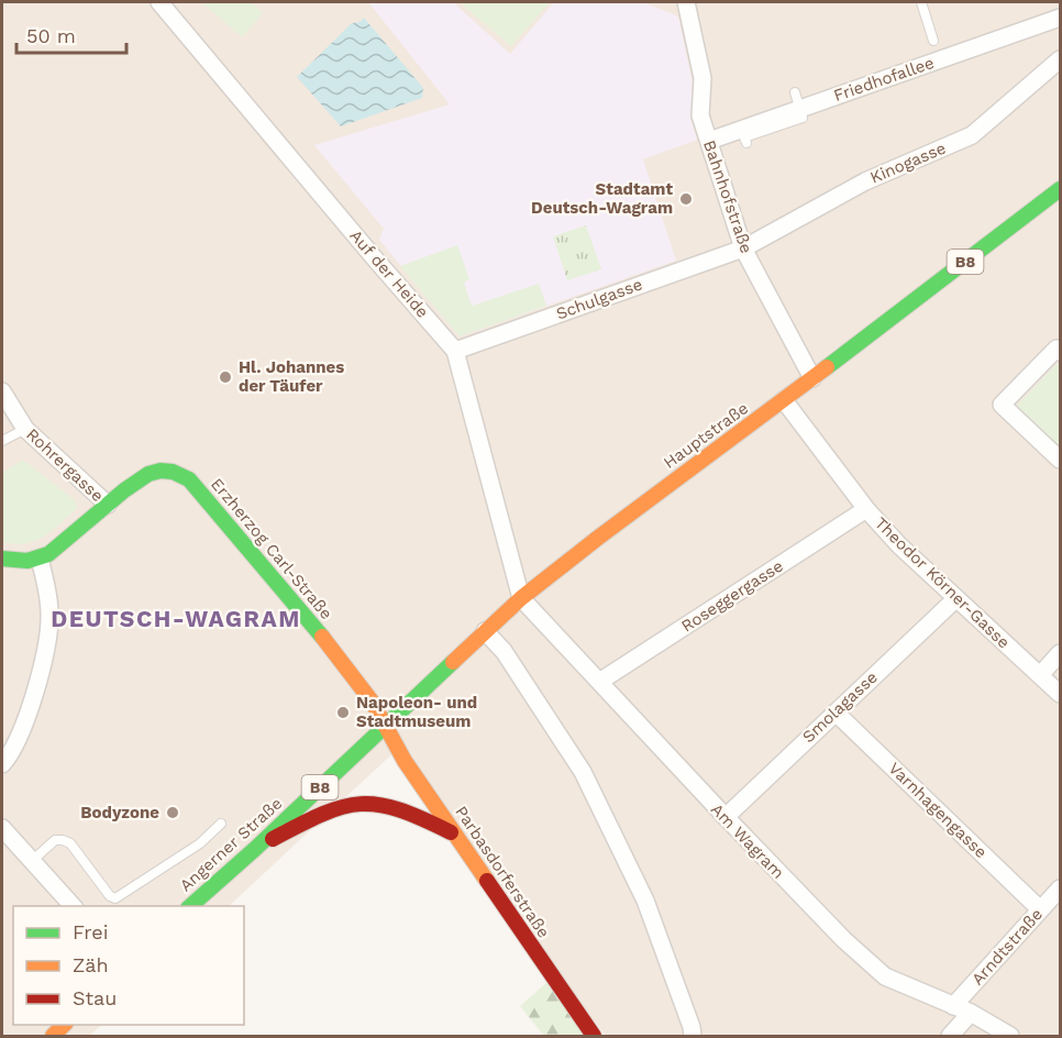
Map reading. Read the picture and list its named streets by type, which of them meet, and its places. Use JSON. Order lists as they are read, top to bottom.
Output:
{
  "streets": {
    "main road": [
      "B8",
      "Hauptstraße",
      "Erzherzog Carl-Straße",
      "Angerner Straße",
      "Parbasdorferstraße"
    ],
    "street": [
      "Friedhofallee",
      "Kinogasse",
      "Bahnhofstraße",
      "Auf der Heide",
      "Schulgasse",
      "Rohrergasse",
      "Theodor Körner-Gasse",
      "Roseggergasse",
      "Smolagasse",
      "Varnhagengasse",
      "Am Wagram",
      "Arndtstraße"
    ]
  },
  "crossings": [
    ["Friedhofallee", "Bahnhofstraße"],
    ["Kinogasse", "Bahnhofstraße"],
    ["Kinogasse", "Schulgasse"],
    ["Bahnhofstraße", "Schulgasse"],
    ["Bahnhofstraße", "Hauptstraße"],
    ["Auf der Heide", "Schulgasse"],
    ["Auf der Heide", "Hauptstraße"],
    ["Auf der Heide", "Am Wagram"],
    ["Hauptstraße", "Erzherzog Carl-Straße"],
    ["Hauptstraße", "Theodor Körner-Gasse"],
    ["Hauptstraße", "Am Wagram"],
    ["Hauptstraße", "Angerner Straße"],
    ["Hauptstraße", "Parbasdorferstraße"],
    ["Rohrergasse", "Erzherzog Carl-Straße"],
    ["Erzherzog Carl-Straße", "Angerner Straße"],
    ["Erzherzog Carl-Straße", "Parbasdorferstraße"],
    ["Theodor Körner-Gasse", "Roseggergasse"],
    ["Theodor Körner-Gasse", "Smolagasse"],
    ["Roseggergasse", "Am Wagram"],
    ["Smolagasse", "Varnhagengasse"],
    ["Smolagasse", "Am Wagram"],
    ["Varnhagengasse", "Arndtstraße"],
    ["Am Wagram", "Arndtstraße"],
    ["Angerner Straße", "Parbasdorferstraße"]
  ],
  "districts": ["DEUTSCH-WAGRAM"],
  "places": [
    "Stadtamt Deutsch-Wagram",
    "Hl. Johannes der Täufer",
    "Napoleon- und Stadtmuseum",
    "Bodyzone"
  ],
  "legend": ["Frei", "Zäh", "Stau"],
  "scale_bar": "50 m"
}
